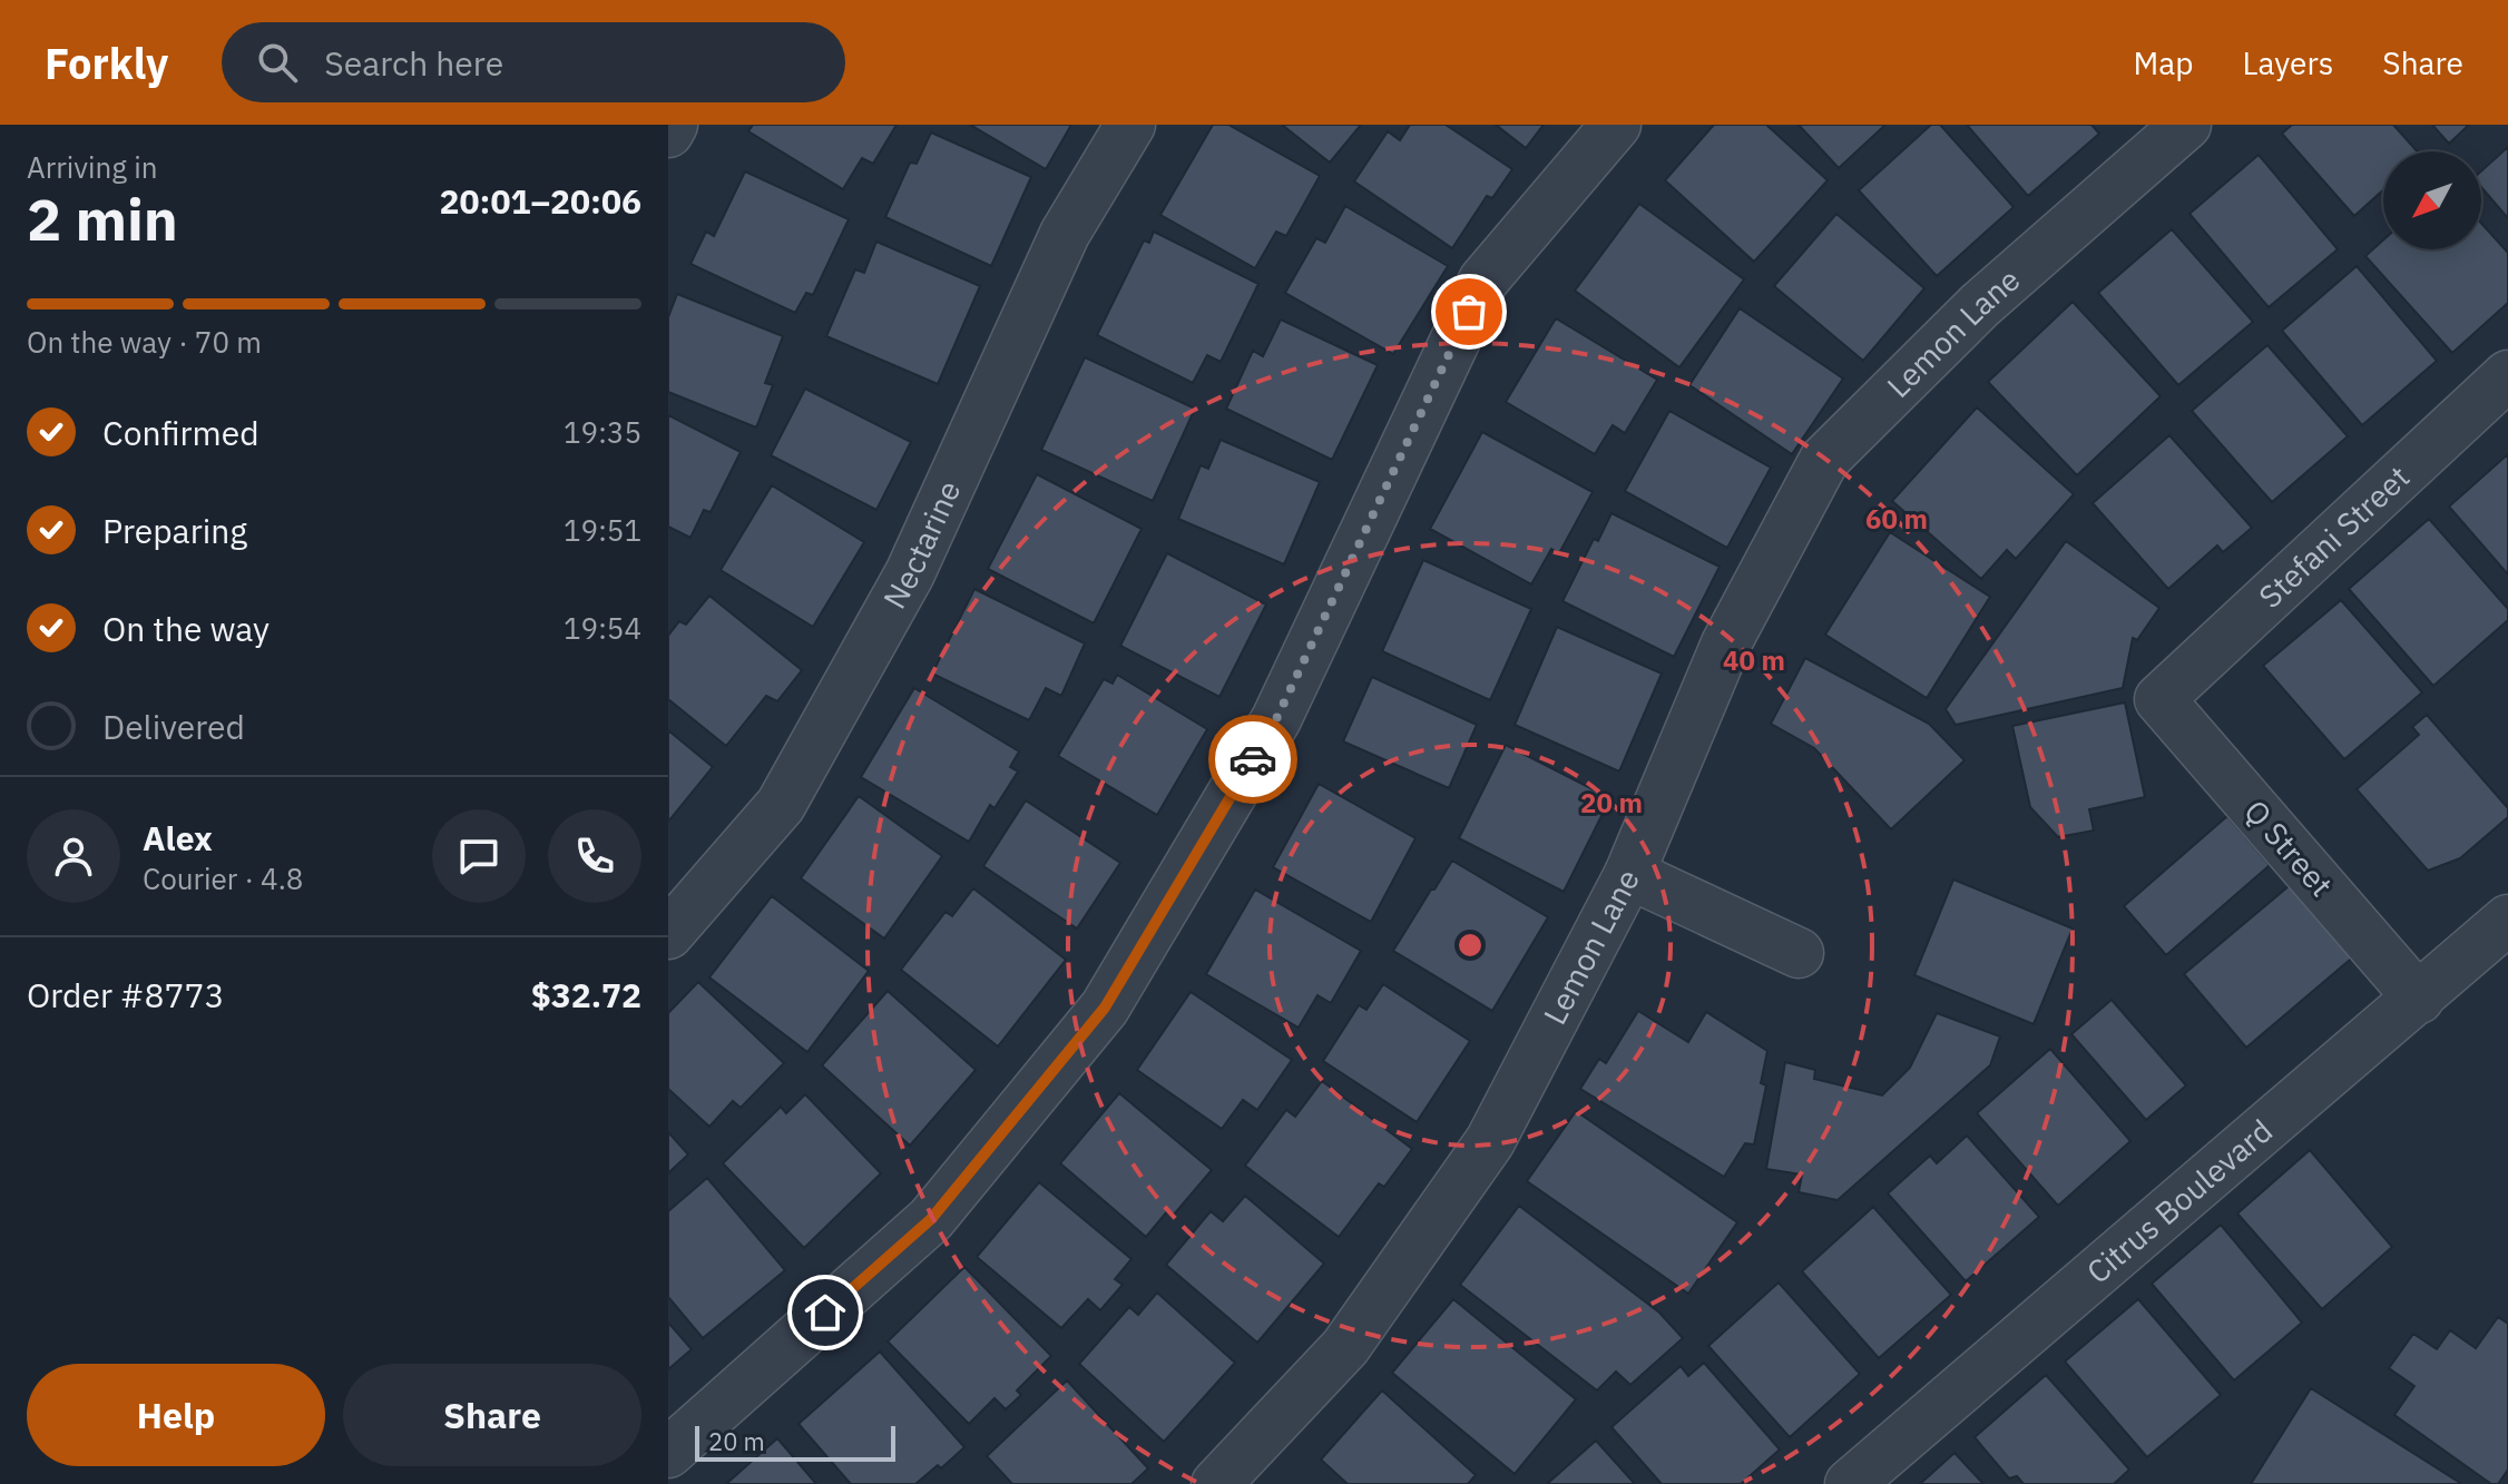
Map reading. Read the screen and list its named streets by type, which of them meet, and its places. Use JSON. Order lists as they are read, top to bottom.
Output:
{
  "streets": {
    "street": [
      "Lemon Lane",
      "Stefani Street",
      "Nectarine",
      "Q Street",
      "Citrus Boulevard"
    ]
  },
  "crossings": [
    ["Stefani Street", "Q Street"],
    ["Q Street", "Citrus Boulevard"]
  ],
  "scale_bar": "20 m",
  "north": "bottom left",
  "page": {
    "header": "Forkly",
    "search": "Search here",
    "nav": ["Map", "Layers", "Share"],
    "heading": ["2 min", "Arriving in", "20:01–20:06"],
    "panel": [
      "Alex",
      "Courier · 4.8",
      "Order #8773",
      "$32.72"
    ],
    "bar": "On the way · 70 m",
    "list": [
      ["Confirmed", "19:35"],
      ["Preparing", "19:51"],
      ["On the way", "19:54"],
      "Delivered"
    ],
    "buttons": ["Help", "Share"],
    "scale": "20 m"
  },
  "rings": ["60 m", "40 m", "20 m"]
}
